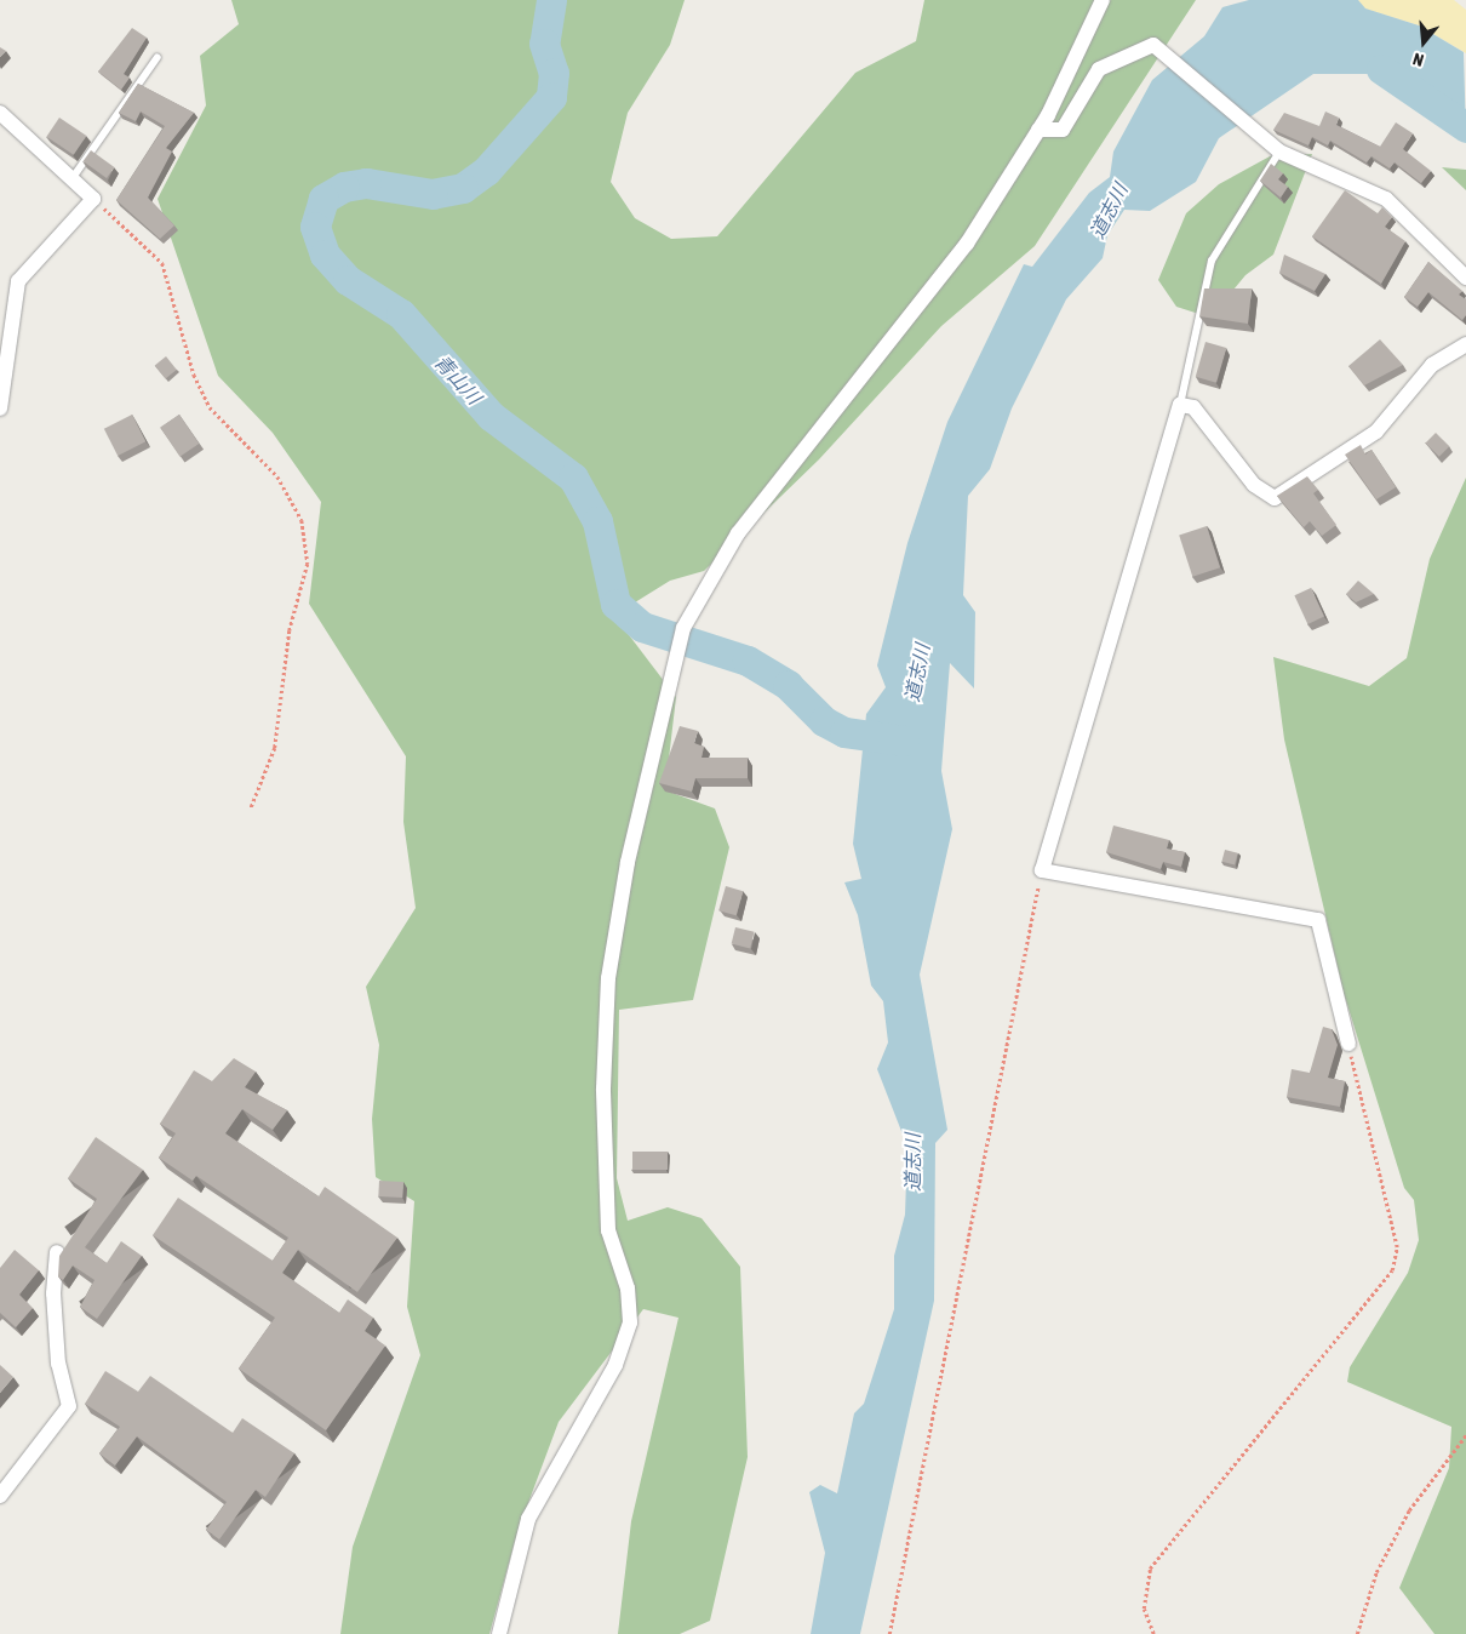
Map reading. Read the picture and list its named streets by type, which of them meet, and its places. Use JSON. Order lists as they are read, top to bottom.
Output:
{
  "water": ["道志川", "青山川"],
  "north": "bottom"
}
